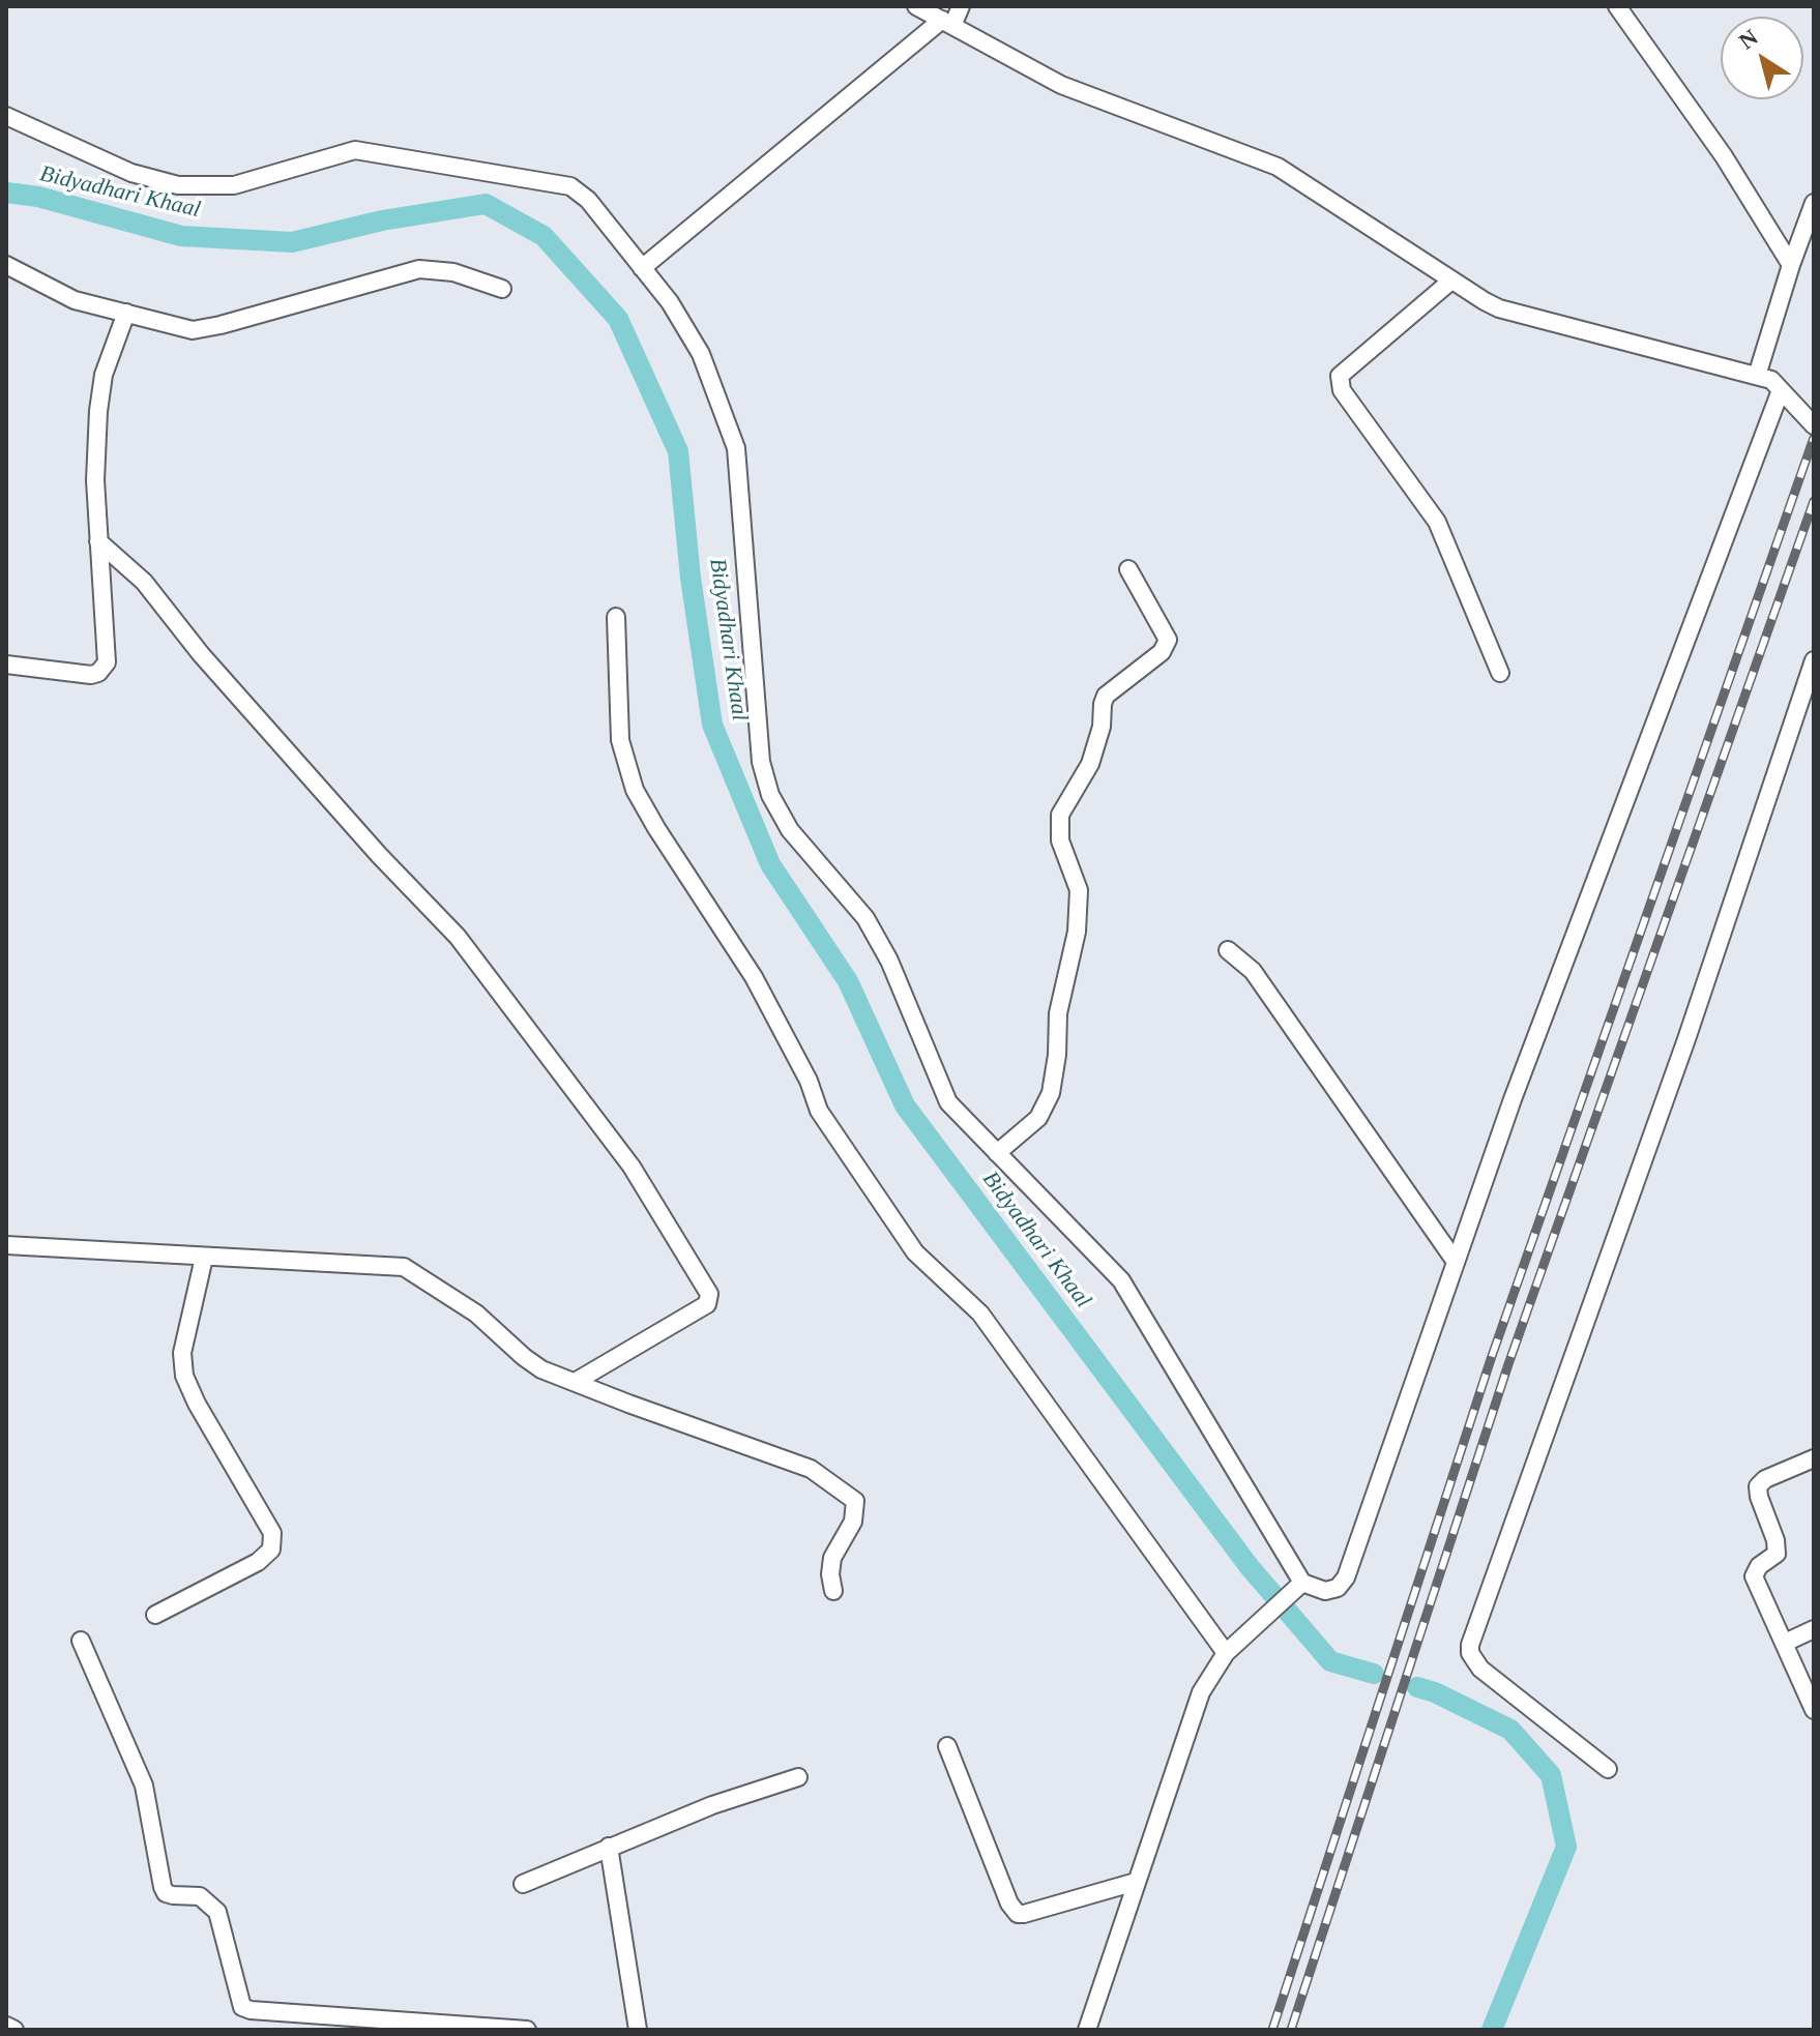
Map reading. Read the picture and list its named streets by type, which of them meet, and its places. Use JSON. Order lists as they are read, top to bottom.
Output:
{
  "water": ["Bidyadhari Khaal"],
  "north": "top left"
}
